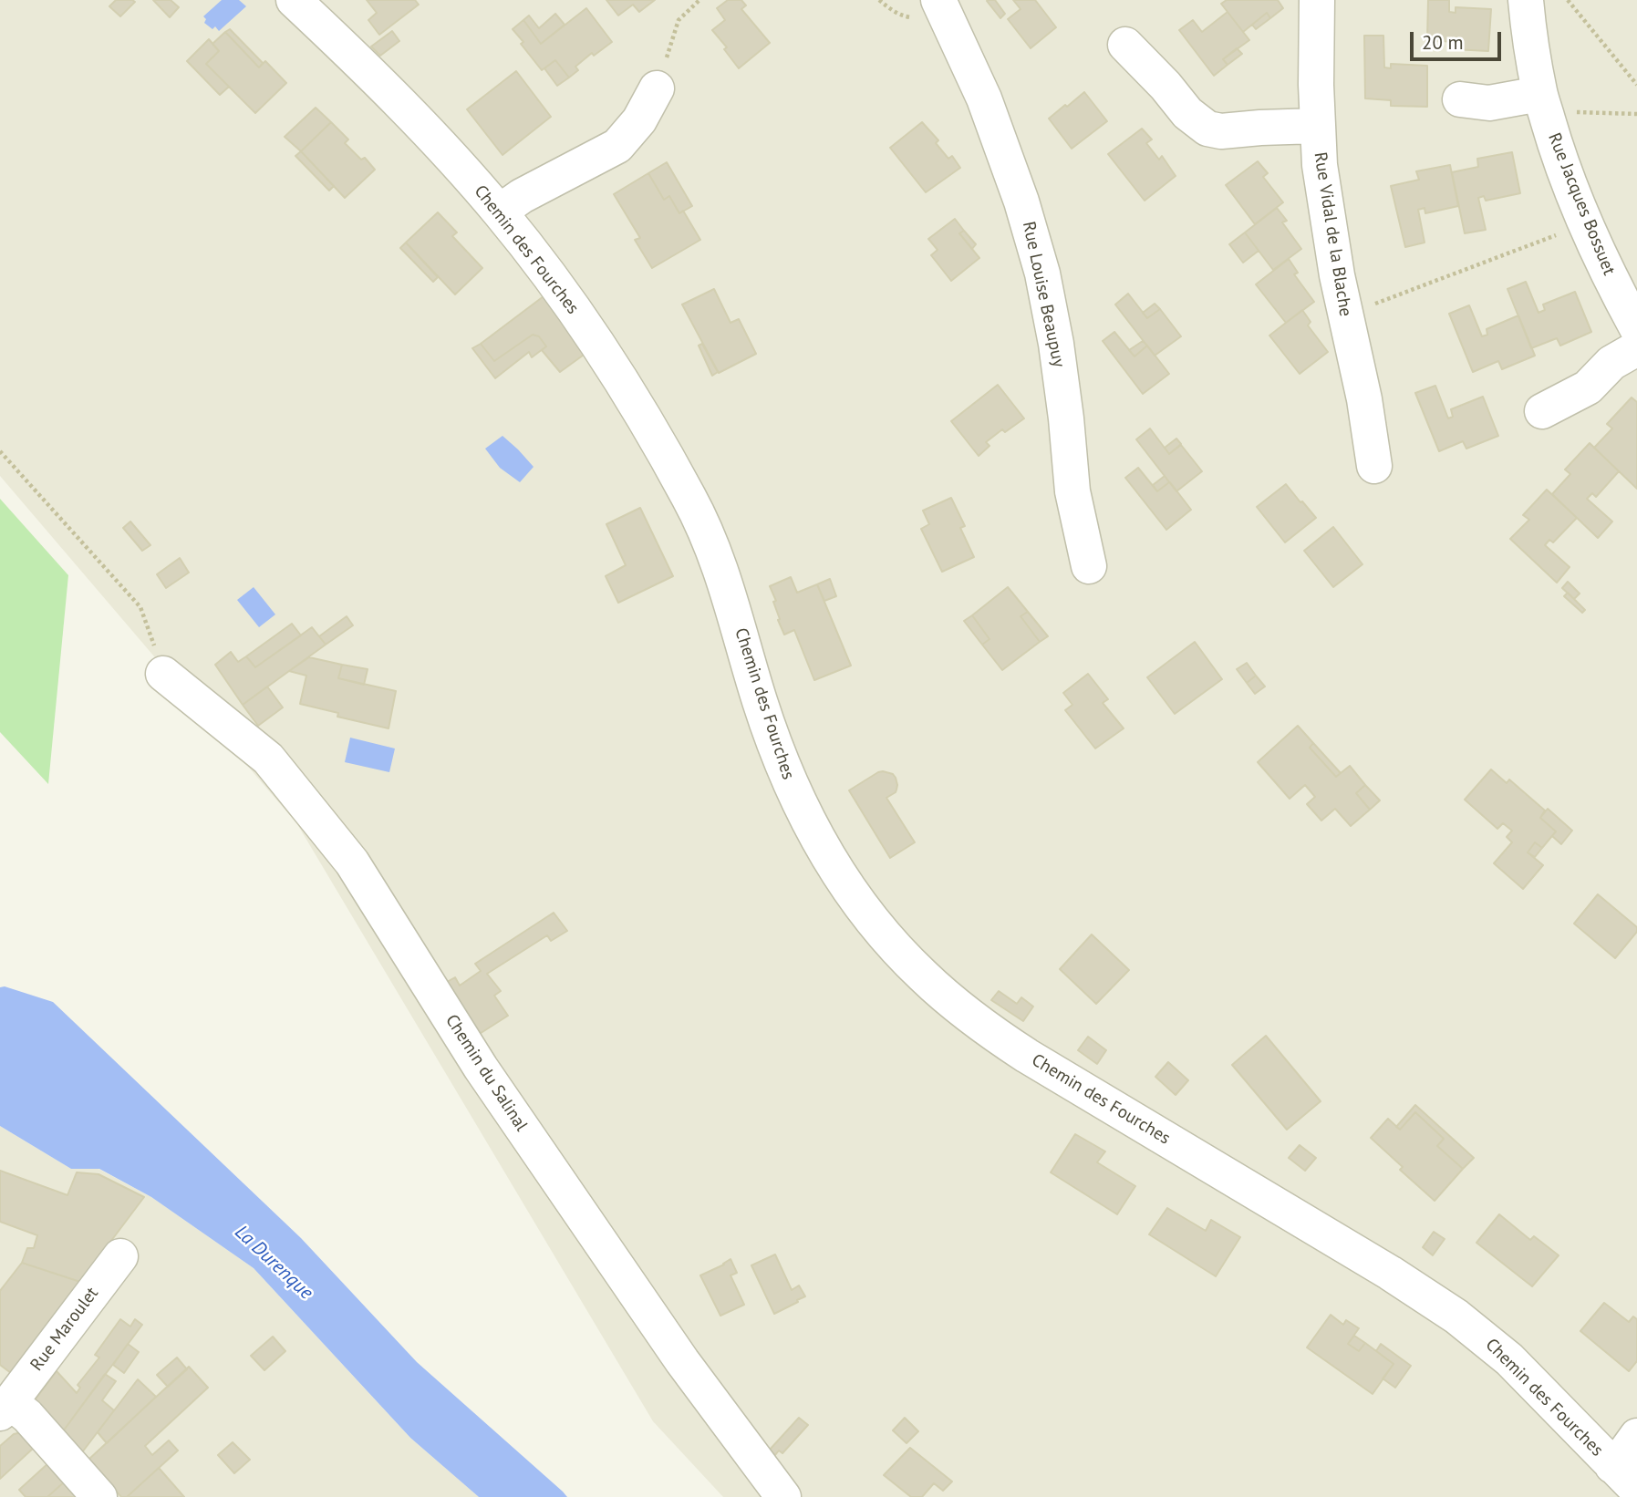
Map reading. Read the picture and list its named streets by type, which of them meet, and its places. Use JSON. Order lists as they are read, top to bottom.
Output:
{
  "streets": {
    "street": [
      "Rue Jacques Bossuet",
      "Rue Vidal de la Blache",
      "Chemin des Fourches",
      "Rue Louise Beaupuy",
      "Chemin du Salinal",
      "Rue Maroulet"
    ]
  },
  "water": ["La Durenque"],
  "scale_bar": "20 m"
}
